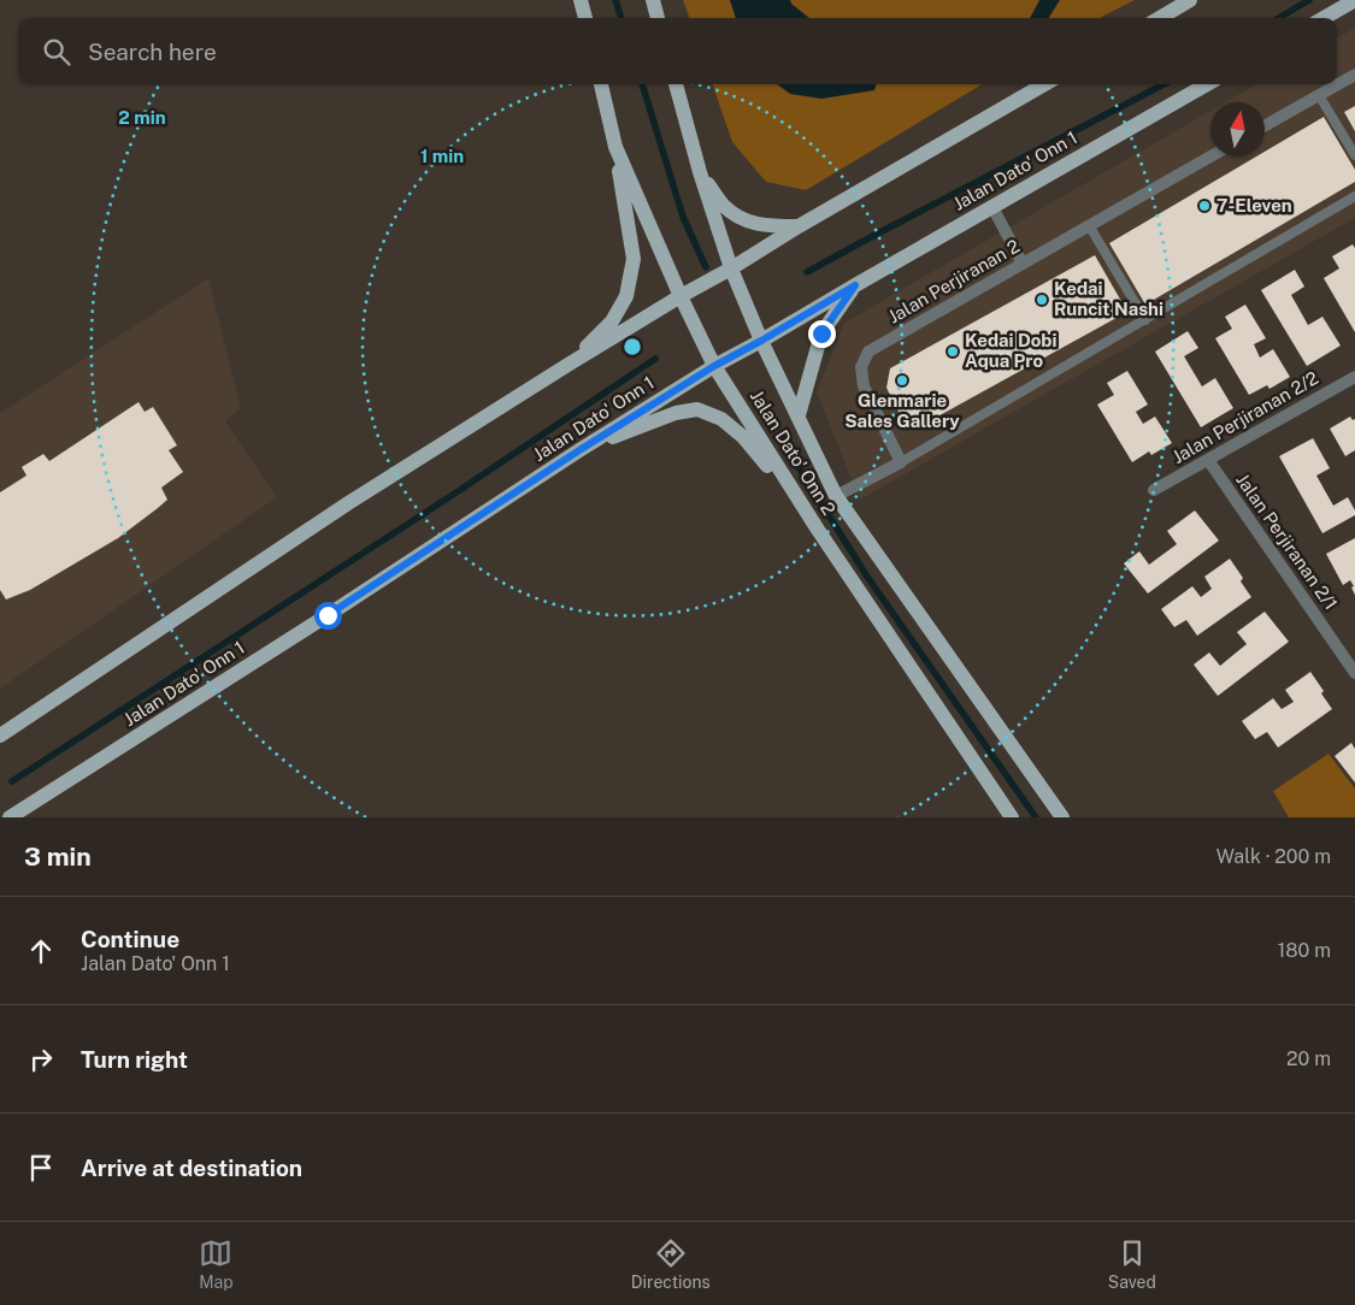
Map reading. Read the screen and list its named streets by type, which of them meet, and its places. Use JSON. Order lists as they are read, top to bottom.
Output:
{
  "streets": {
    "main road": ["Jalan Dato' Onn 1", "Jalan Dato' Onn 2"],
    "street": ["Jalan Perjiranan 2", "Jalan Perjiranan 2/2", "Jalan Perjiranan 2/1"]
  },
  "crossings": [
    ["Jalan Dato' Onn 1", "Jalan Dato' Onn 2"],
    ["Jalan Perjiranan 2/2", "Jalan Perjiranan 2/1"]
  ],
  "places": [
    "7-Eleven",
    "Kedai Runcit Nashi",
    "Kedai Dobi Aqua Pro",
    "Glenmarie Sales Gallery"
  ],
  "north": "top",
  "page": {
    "search": "Search here",
    "heading": ["3 min", "Walk · 200 m"],
    "list": [
      ["Continue", "Jalan Dato' Onn 1", "180 m"],
      ["Turn right", "20 m"],
      "Arrive at destination"
    ],
    "nav": ["Map", "Directions", "Saved"]
  },
  "rings": ["2 min", "1 min"]
}
